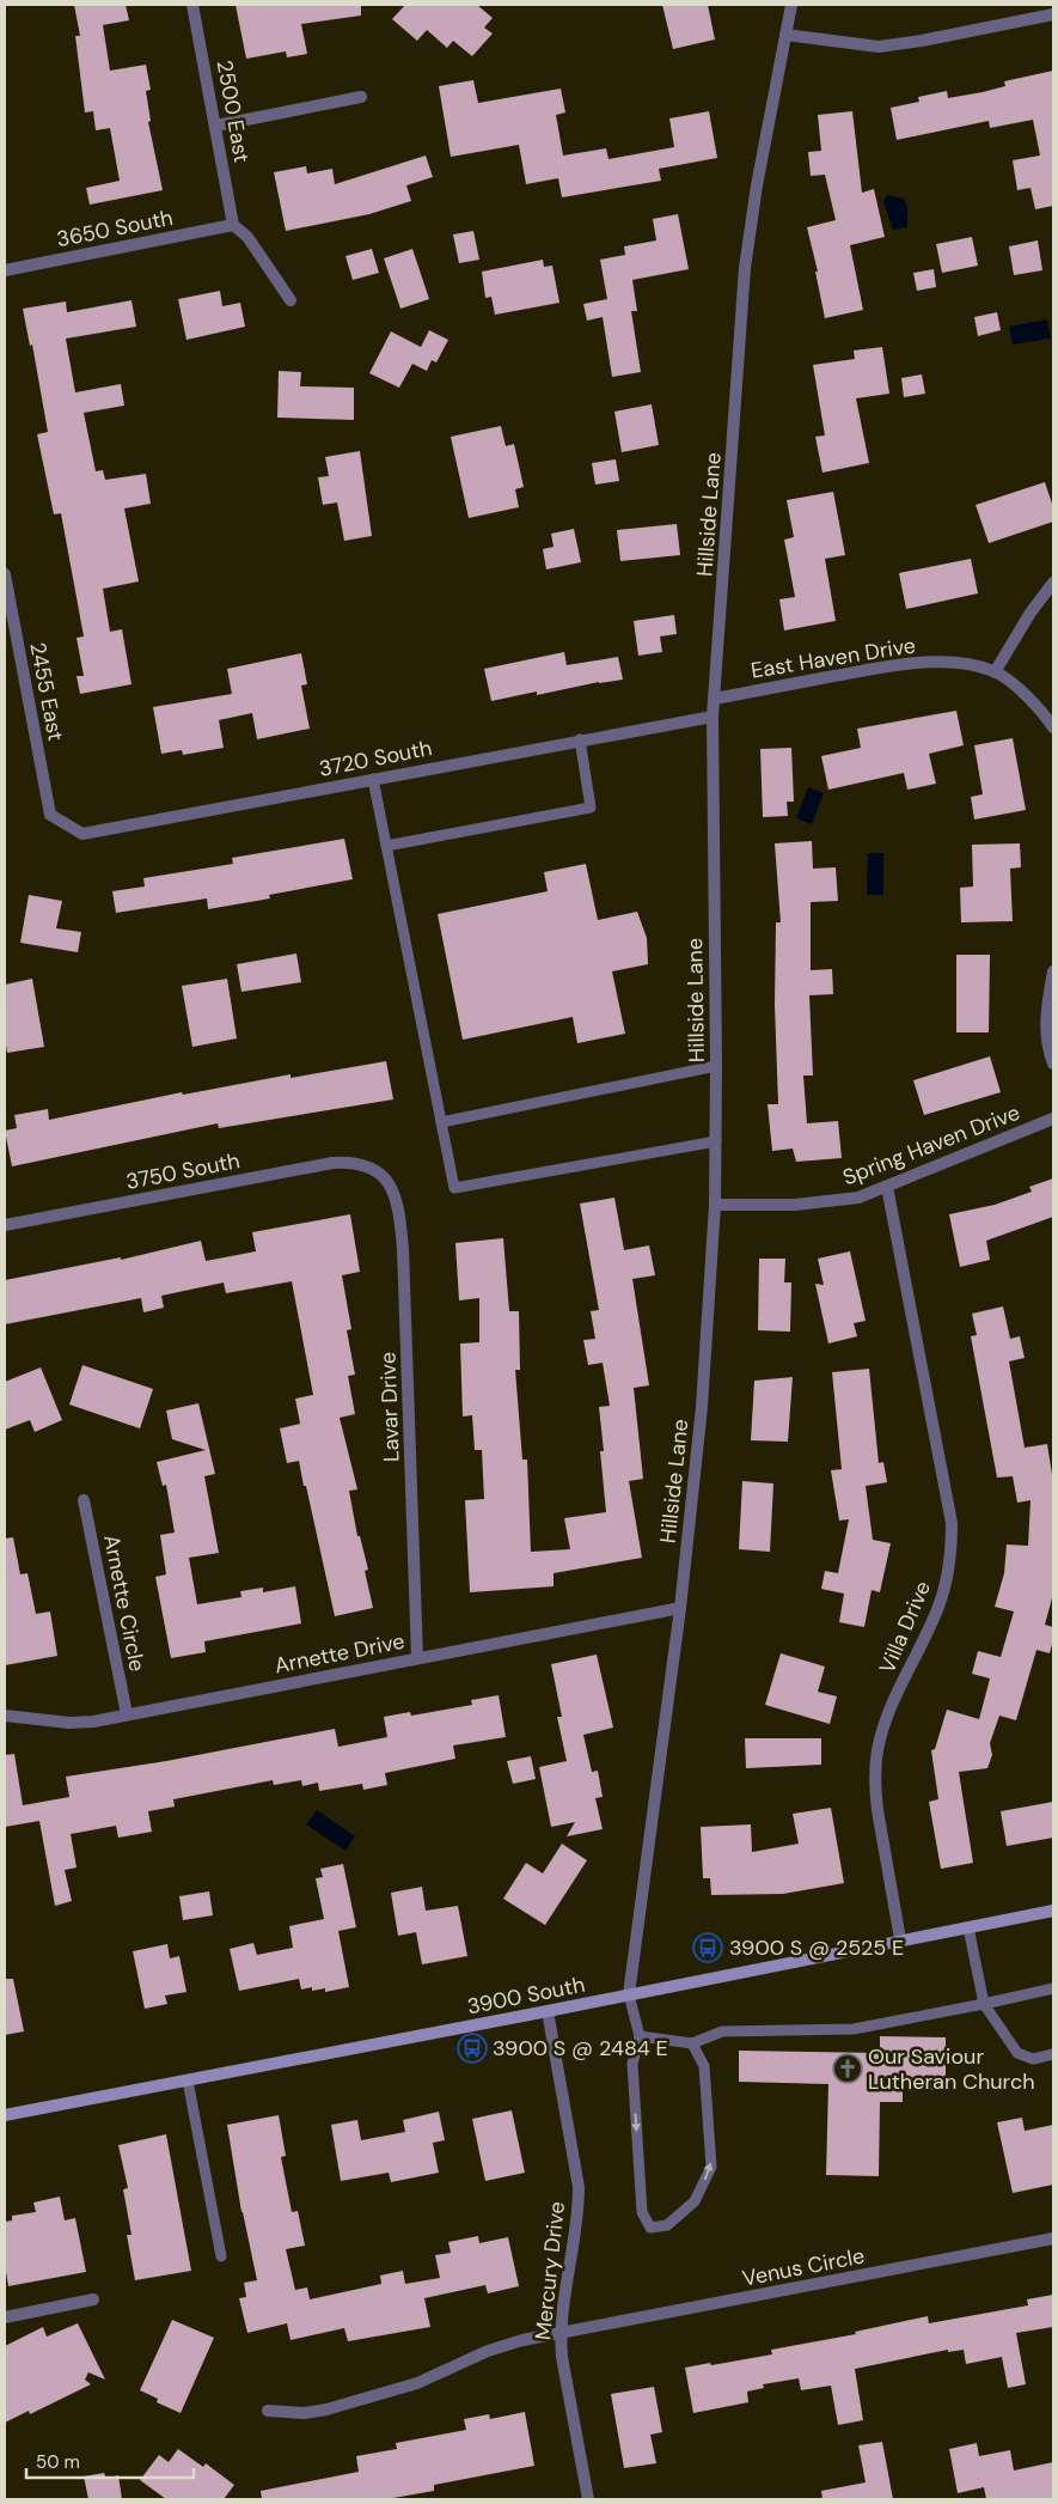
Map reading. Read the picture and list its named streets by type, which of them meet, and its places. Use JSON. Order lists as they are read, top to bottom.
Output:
{
  "streets": {
    "main road": ["3900 South"],
    "street": [
      "2500 East",
      "3650 South",
      "Hillside Lane",
      "East Haven Drive",
      "2455 East",
      "3720 South",
      "Spring Haven Drive",
      "3750 South",
      "Lavar Drive",
      "Arnette Circle",
      "Villa Drive",
      "Arnette Drive",
      "Venus Circle",
      "Mercury Drive"
    ]
  },
  "crossings": [
    ["2500 East", "3650 South"],
    ["Hillside Lane", "East Haven Drive"],
    ["Hillside Lane", "3720 South"],
    ["Hillside Lane", "Spring Haven Drive"],
    ["Hillside Lane", "Arnette Drive"],
    ["Hillside Lane", "3900 South"],
    ["2455 East", "3720 South"],
    ["Spring Haven Drive", "Villa Drive"],
    ["3750 South", "Lavar Drive"],
    ["Lavar Drive", "Arnette Drive"],
    ["Arnette Circle", "Arnette Drive"],
    ["Villa Drive", "3900 South"],
    ["3900 South", "Mercury Drive"],
    ["Venus Circle", "Mercury Drive"]
  ],
  "places": {
    "bus stop": ["3900 S @ 2525 E", "3900 S @ 2484 E"],
    "church": ["Our Saviour Lutheran Church"]
  },
  "scale_bar": "50 m"
}
